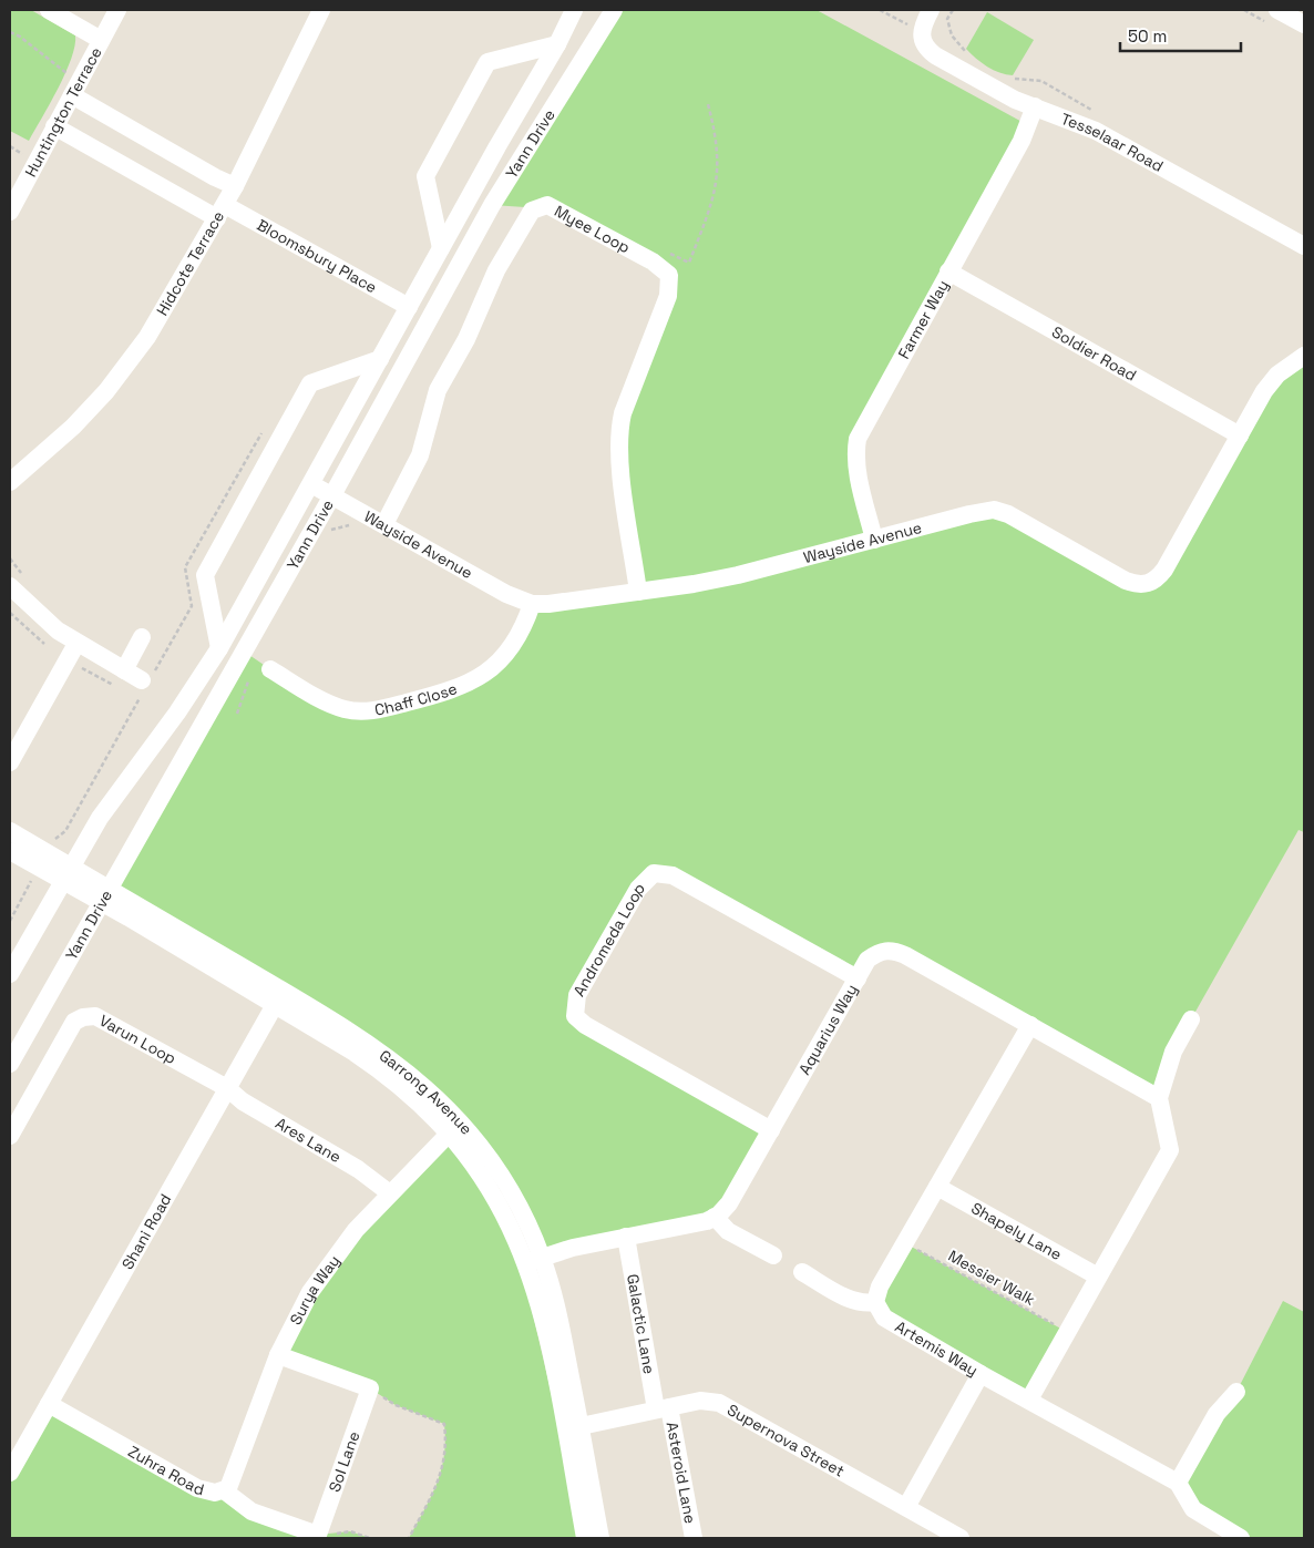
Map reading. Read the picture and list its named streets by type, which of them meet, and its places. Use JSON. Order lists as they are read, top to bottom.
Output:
{
  "streets": {
    "street": [
      "Huntington Terrace",
      "Tesselaar Road",
      "Yann Drive",
      "Myee Loop",
      "Bloomsbury Place",
      "Hidcote Terrace",
      "Farmer Way",
      "Soldier Road",
      "Wayside Avenue",
      "Chaff Close",
      "Andromeda Loop",
      "Aquarius Way",
      "Varun Loop",
      "Garrong Avenue",
      "Ares Lane",
      "Shapely Lane",
      "Shani Road",
      "Surya Way",
      "Galactic Lane",
      "Artemis Way",
      "Supernova Street",
      "Sol Lane",
      "Zuhra Road",
      "Asteroid Lane"
    ],
    "path": ["Messier Walk"]
  },
  "crossings": [
    ["Huntington Terrace", "Bloomsbury Place"],
    ["Tesselaar Road", "Farmer Way"],
    ["Yann Drive", "Bloomsbury Place"],
    ["Yann Drive", "Wayside Avenue"],
    ["Yann Drive", "Garrong Avenue"],
    ["Myee Loop", "Wayside Avenue"],
    ["Bloomsbury Place", "Hidcote Terrace"],
    ["Farmer Way", "Soldier Road"],
    ["Farmer Way", "Wayside Avenue"],
    ["Soldier Road", "Wayside Avenue"],
    ["Wayside Avenue", "Chaff Close"],
    ["Andromeda Loop", "Aquarius Way"],
    ["Varun Loop", "Ares Lane"],
    ["Varun Loop", "Shani Road"],
    ["Garrong Avenue", "Shani Road"],
    ["Garrong Avenue", "Surya Way"],
    ["Garrong Avenue", "Supernova Street"],
    ["Ares Lane", "Shani Road"],
    ["Ares Lane", "Surya Way"],
    ["Shani Road", "Zuhra Road"],
    ["Surya Way", "Zuhra Road"],
    ["Galactic Lane", "Supernova Street"],
    ["Galactic Lane", "Asteroid Lane"],
    ["Supernova Street", "Asteroid Lane"],
    ["Sol Lane", "Zuhra Road"]
  ],
  "scale_bar": "50 m"
}
